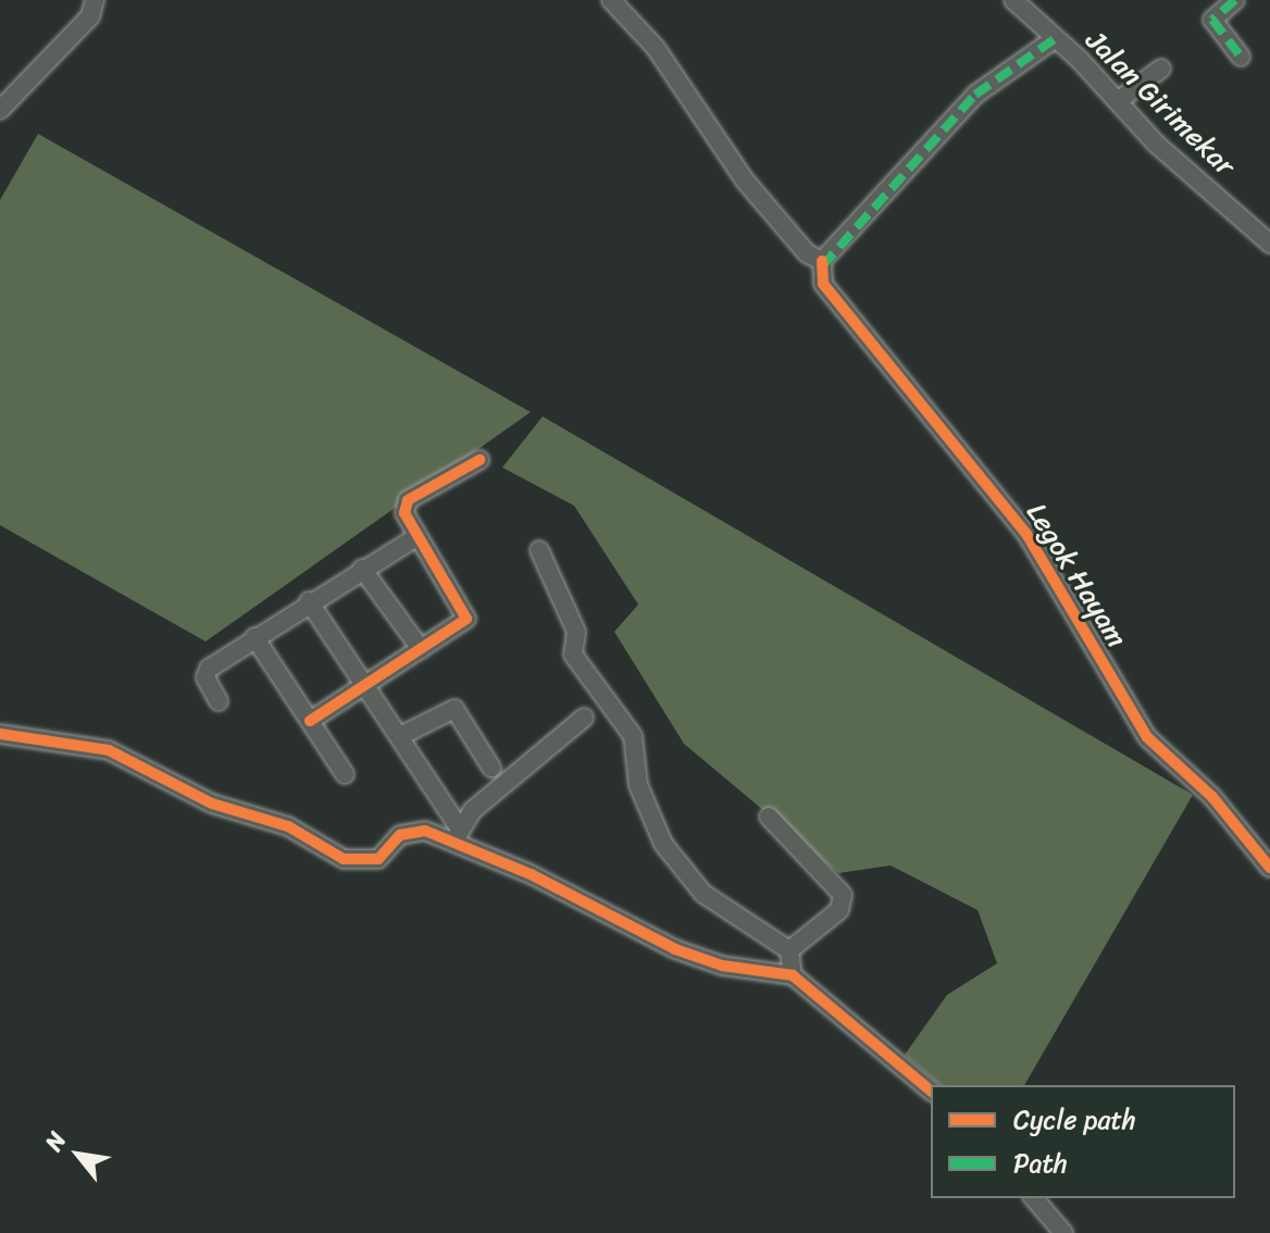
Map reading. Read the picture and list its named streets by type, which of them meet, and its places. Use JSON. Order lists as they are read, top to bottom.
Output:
{
  "streets": {
    "street": ["Jalan Girimekar", "Legok Hayam"]
  },
  "legend": ["Cycle path", "Path"],
  "north": "top left"
}
